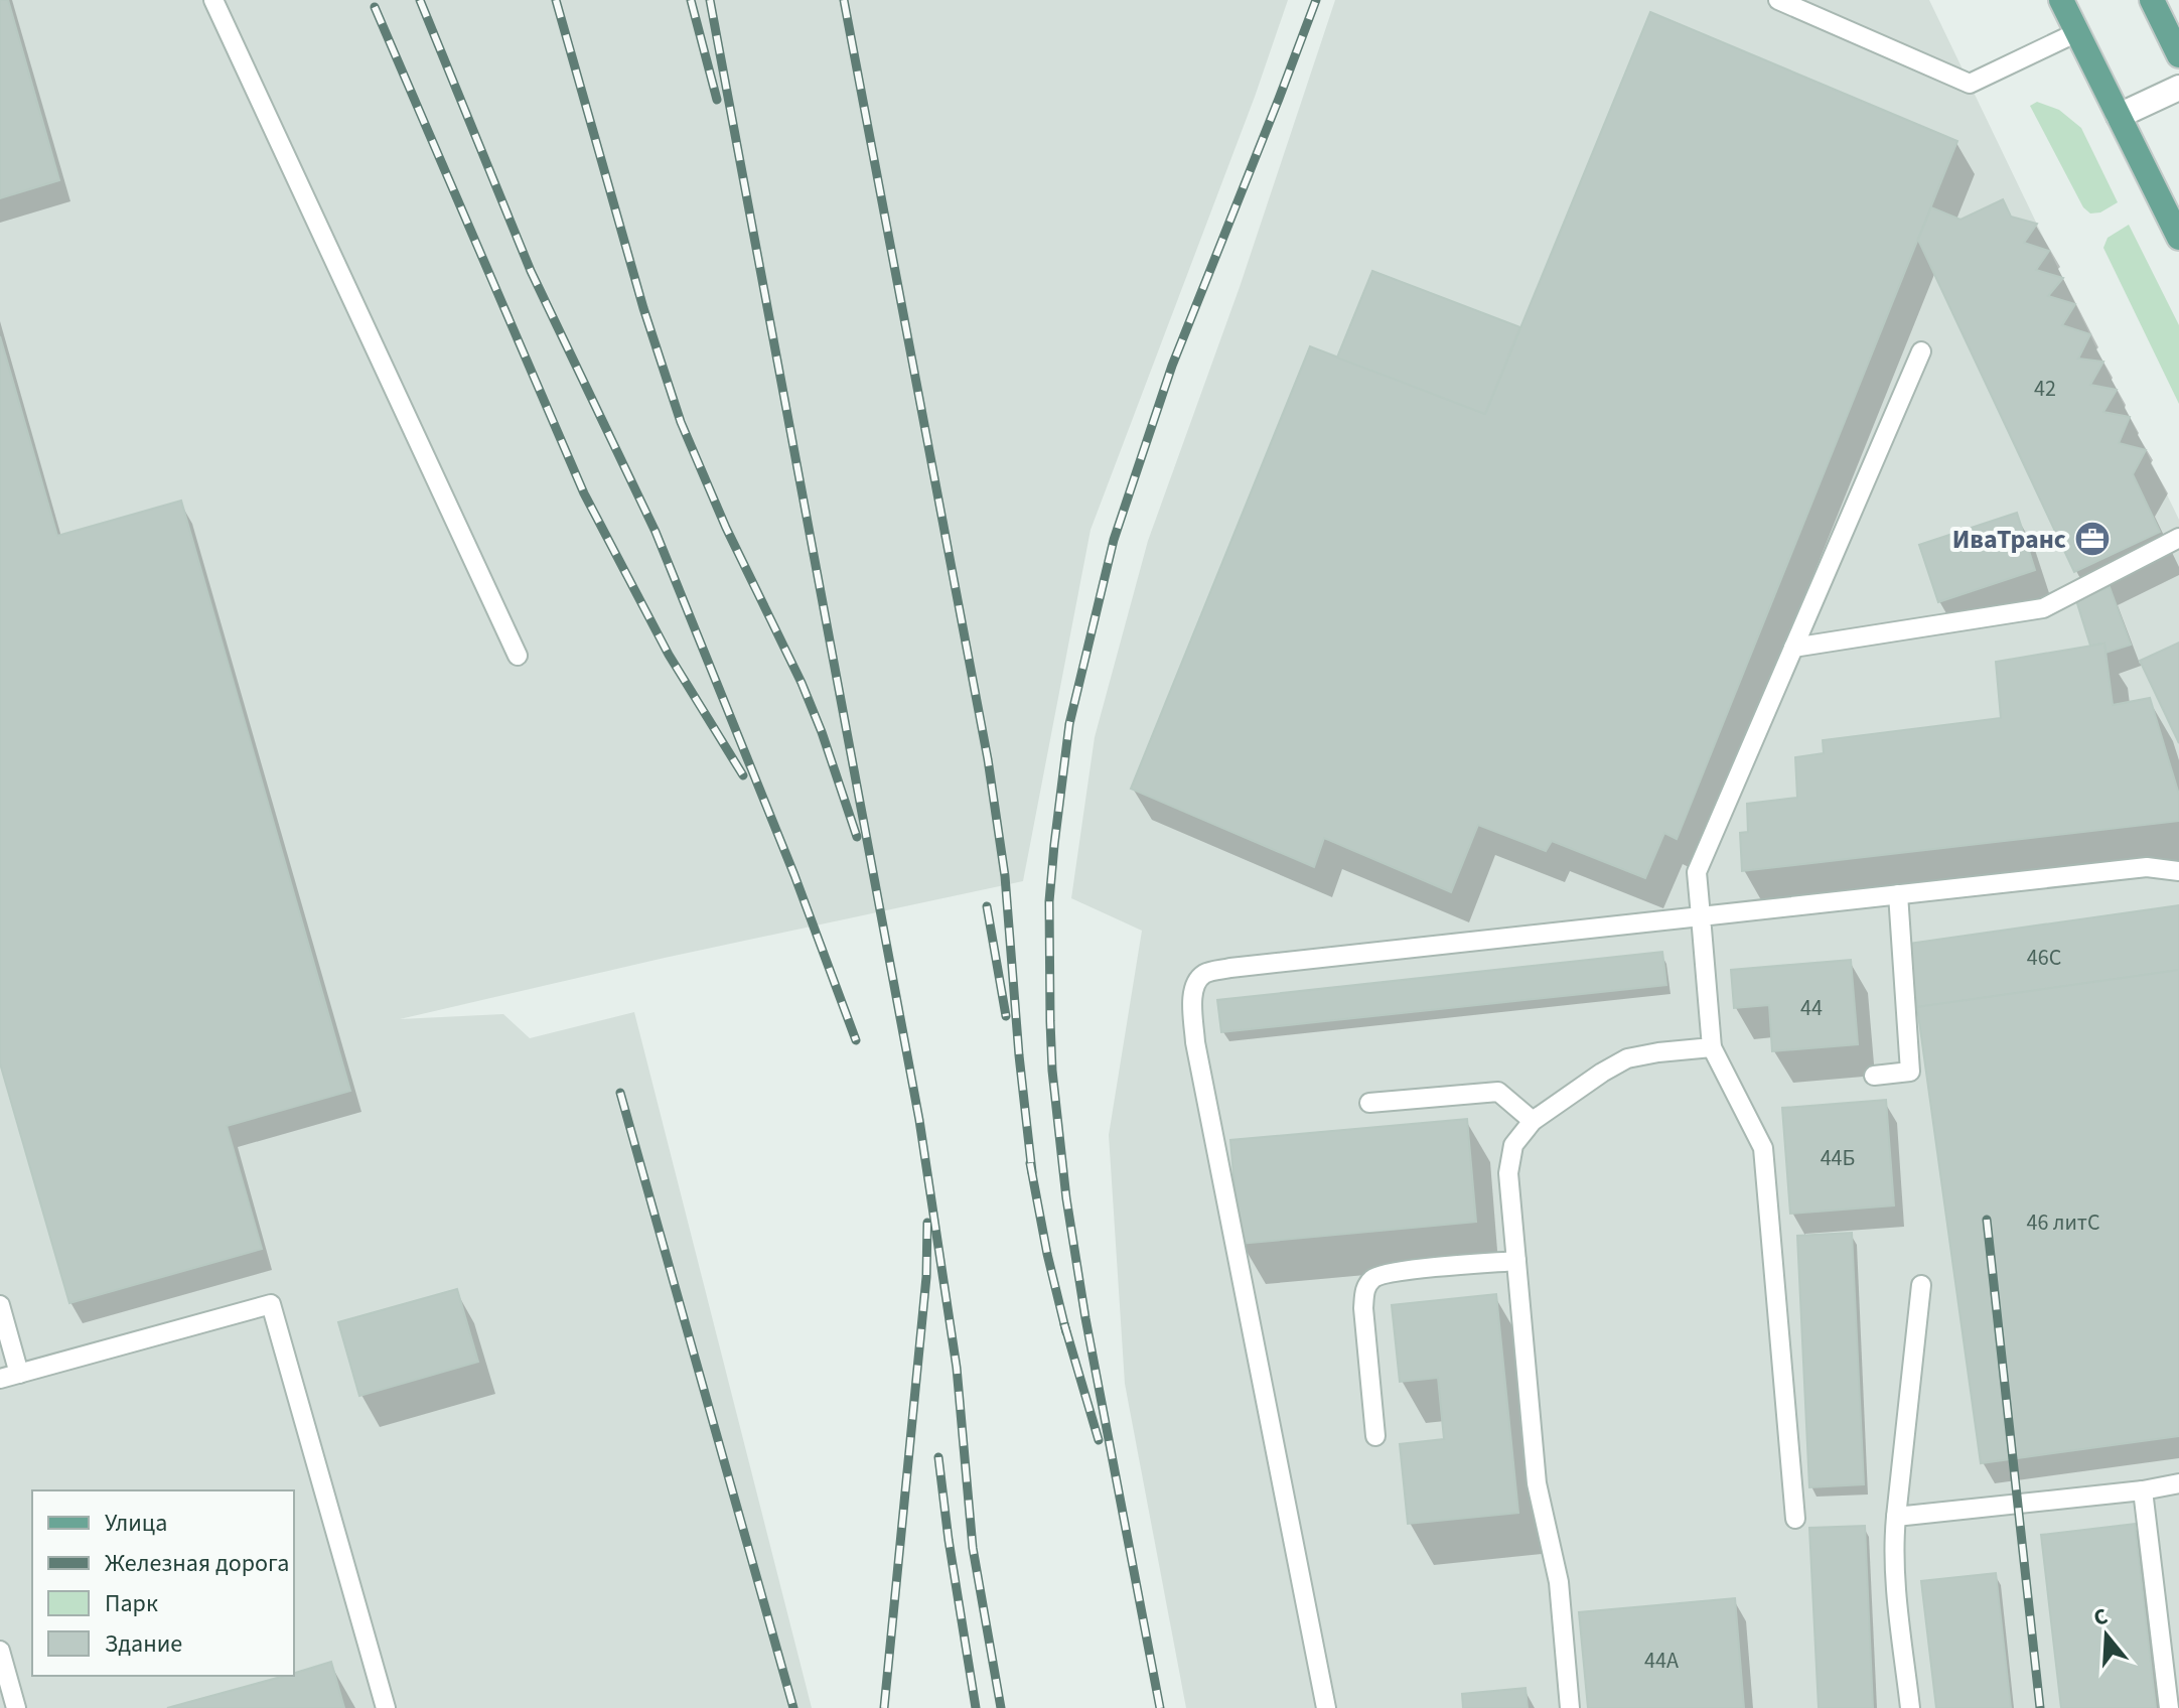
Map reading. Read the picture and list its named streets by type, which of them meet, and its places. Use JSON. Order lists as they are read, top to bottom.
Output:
{
  "places": {
    "office": ["ИваТранс"]
  },
  "house_numbers": [
    "42",
    "46С",
    "44",
    "44Б",
    "46 литС",
    "44А"
  ],
  "legend": [
    "Улица",
    "Железная дорога",
    "Парк",
    "Здание"
  ],
  "north": "top"
}
